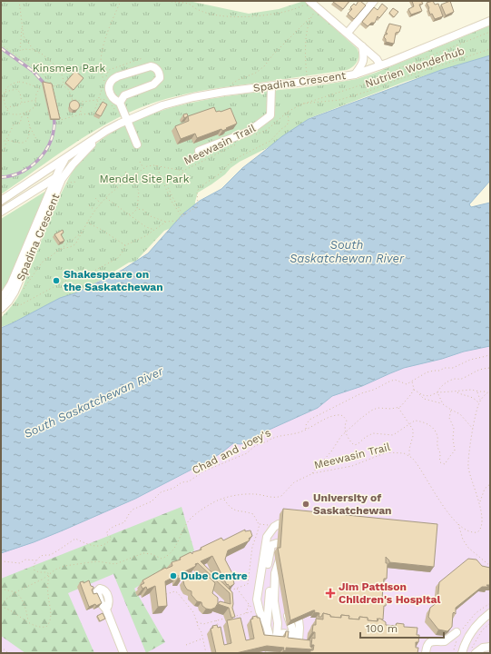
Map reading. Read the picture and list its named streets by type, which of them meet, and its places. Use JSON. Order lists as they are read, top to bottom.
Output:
{
  "streets": {
    "street": ["Spadina Crescent"],
    "path": ["Nutrien Wonderhub", "Meewasin Trail", "Chad and Joey's"]
  },
  "crossings": [
    ["Nutrien Wonderhub", "Meewasin Trail"]
  ],
  "water": ["South Saskatchewan River"],
  "parks": ["Kinsmen Park", "Mendel Site Park"],
  "places": {
    "other": ["Shakespeare on the Saskatchewan", "University of Saskatchewan", "Dube Centre"],
    "health": ["Jim Pattison Children's Hospital"]
  },
  "scale_bar": "100 m"
}
